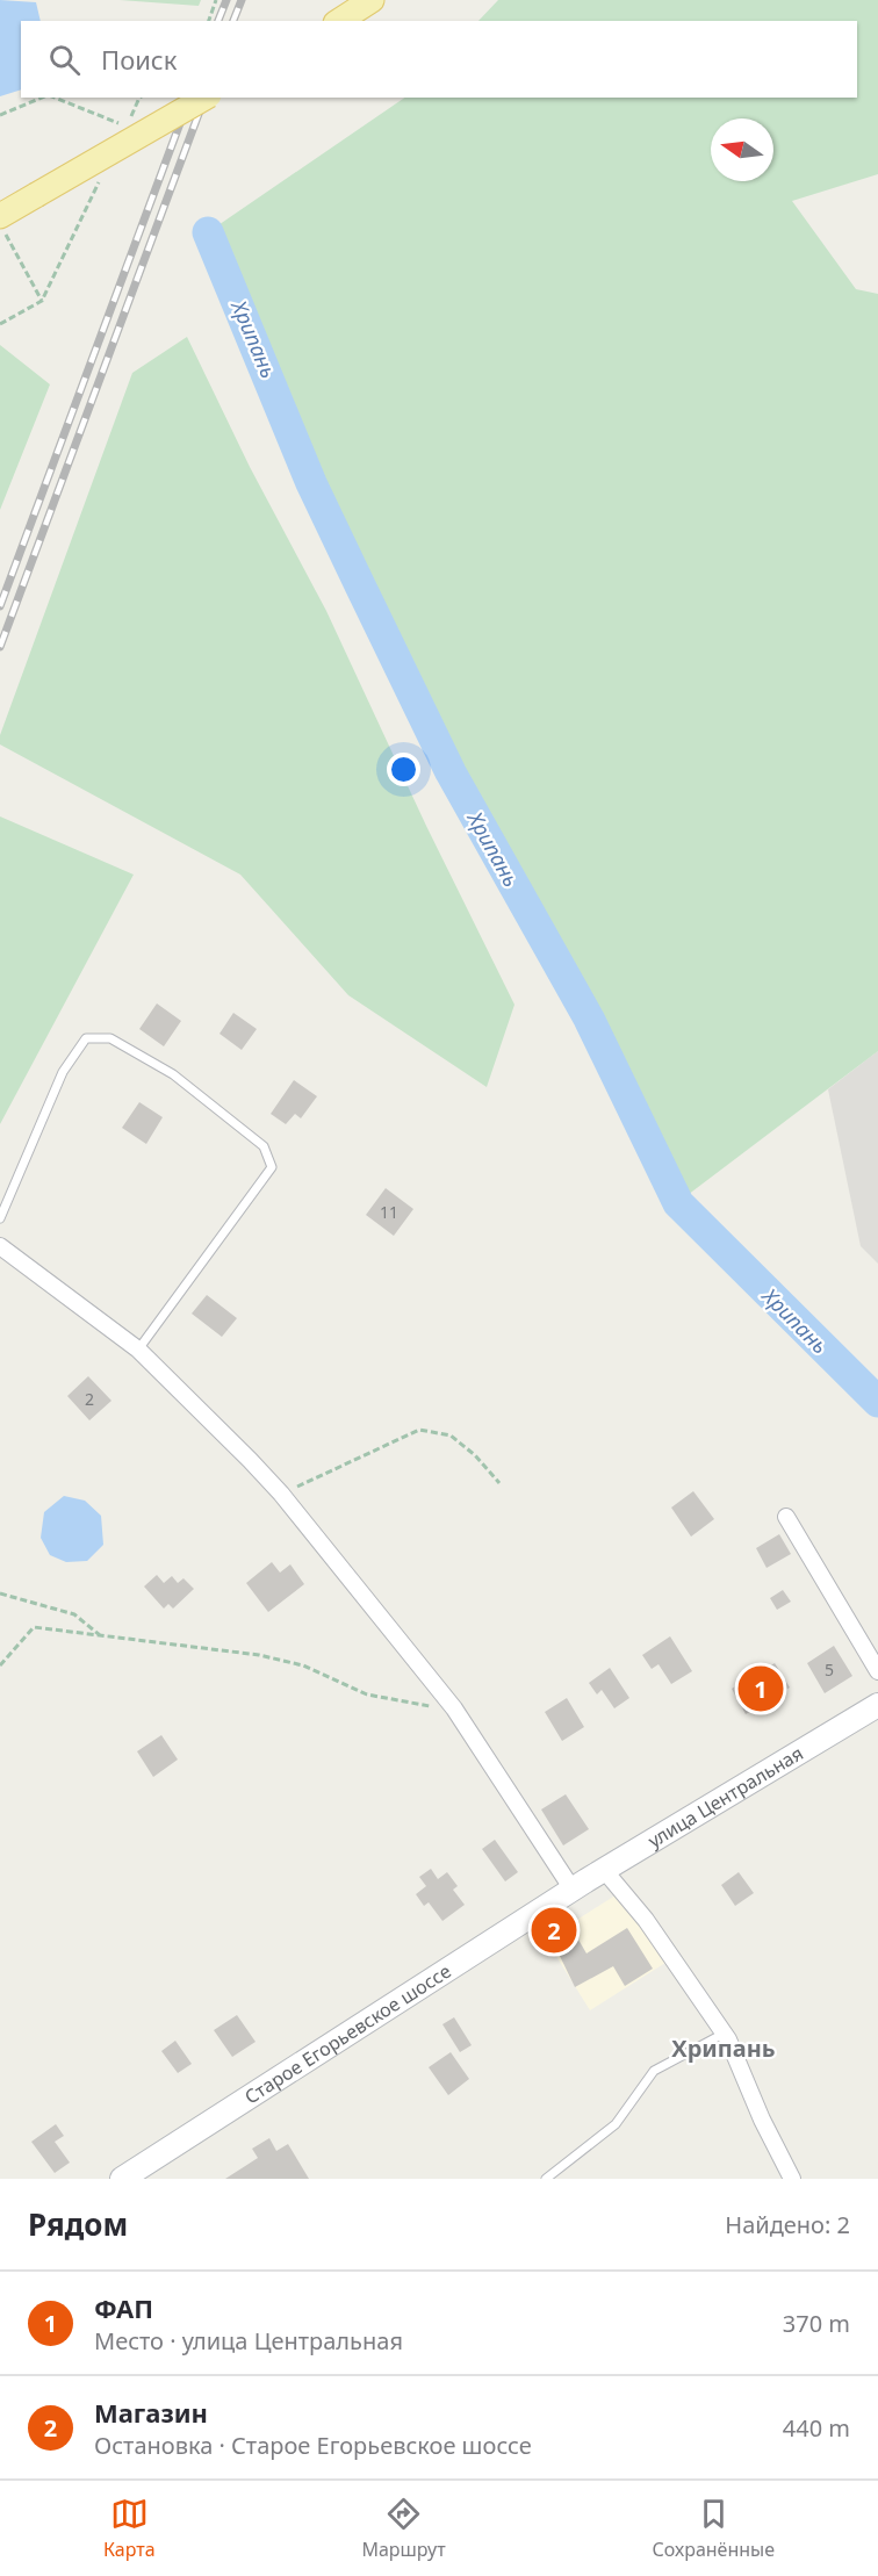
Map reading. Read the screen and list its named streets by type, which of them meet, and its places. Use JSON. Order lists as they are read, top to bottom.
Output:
{
  "streets": {
    "main road": ["улица Центральная", "Старое Егорьевское шоссе"]
  },
  "crossings": [
    ["улица Центральная", "Старое Егорьевское шоссе"]
  ],
  "districts": ["Хрипань"],
  "water": ["Хрипань"],
  "house_numbers": ["11", "2", "5"],
  "north": "left",
  "page": {
    "search": "Поиск",
    "pins": ["1", "2"],
    "heading": ["Рядом", "Найдено: 2"],
    "list": [
      {
        "mark": "1",
        "name": "ФАП",
        "note": "Место · улица Центральная",
        "value": "370 m"
      },
      {
        "mark": "2",
        "name": "Магазин",
        "note": "Остановка · Старое Егорьевское шоссе",
        "value": "440 m"
      }
    ],
    "nav": ["Карта", "Маршрут", "Сохранённые"]
  }
}
